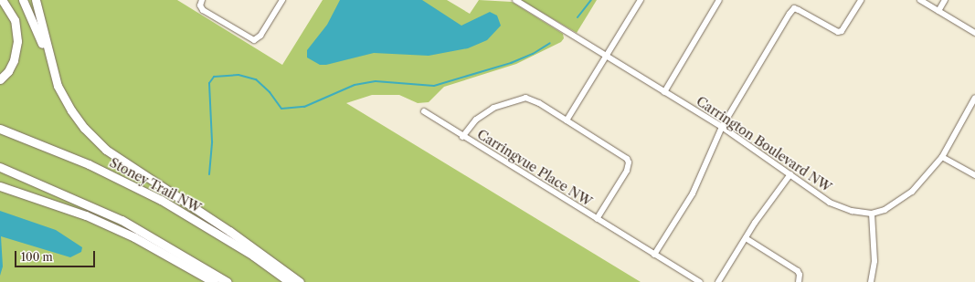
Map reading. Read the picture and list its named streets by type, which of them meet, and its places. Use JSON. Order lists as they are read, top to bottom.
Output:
{
  "streets": {
    "highway": ["Stoney Trail NW"],
    "street": ["Carrington Boulevard NW", "Carringvue Place NW"]
  },
  "scale_bar": "100 m"
}
